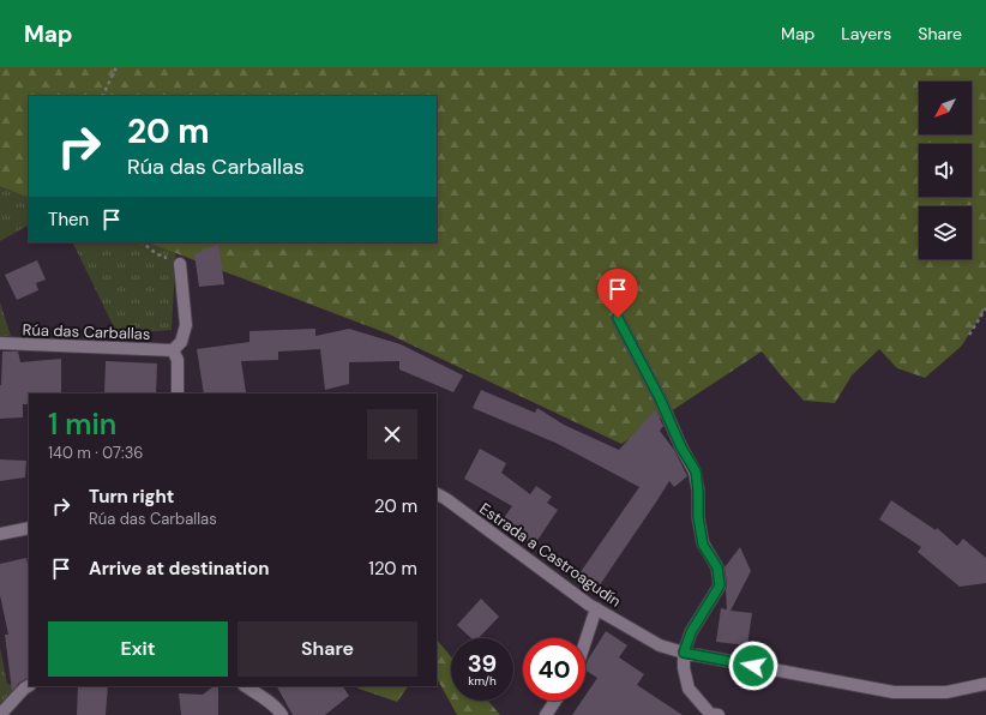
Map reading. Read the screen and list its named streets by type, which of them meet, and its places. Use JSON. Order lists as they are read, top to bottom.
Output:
{
  "streets": {
    "street": ["Rúa das Carballas", "Estrada a Castroagudín"]
  },
  "north": "bottom left",
  "page": {
    "header": "Map",
    "nav": ["Map", "Layers", "Share"],
    "turn": ["20 m", "Rúa das Carballas"],
    "then": "Then",
    "heading": ["1 min", "140 m · 07:36"],
    "list": [
      {
        "name": "Turn right",
        "note": "Rúa das Carballas",
        "value": "20 m"
      },
      {
        "name": "Arrive at destination",
        "value": "120 m"
      }
    ],
    "buttons": ["Exit", "Share"],
    "speed": "39 km/h",
    "limit": "40"
  }
}
